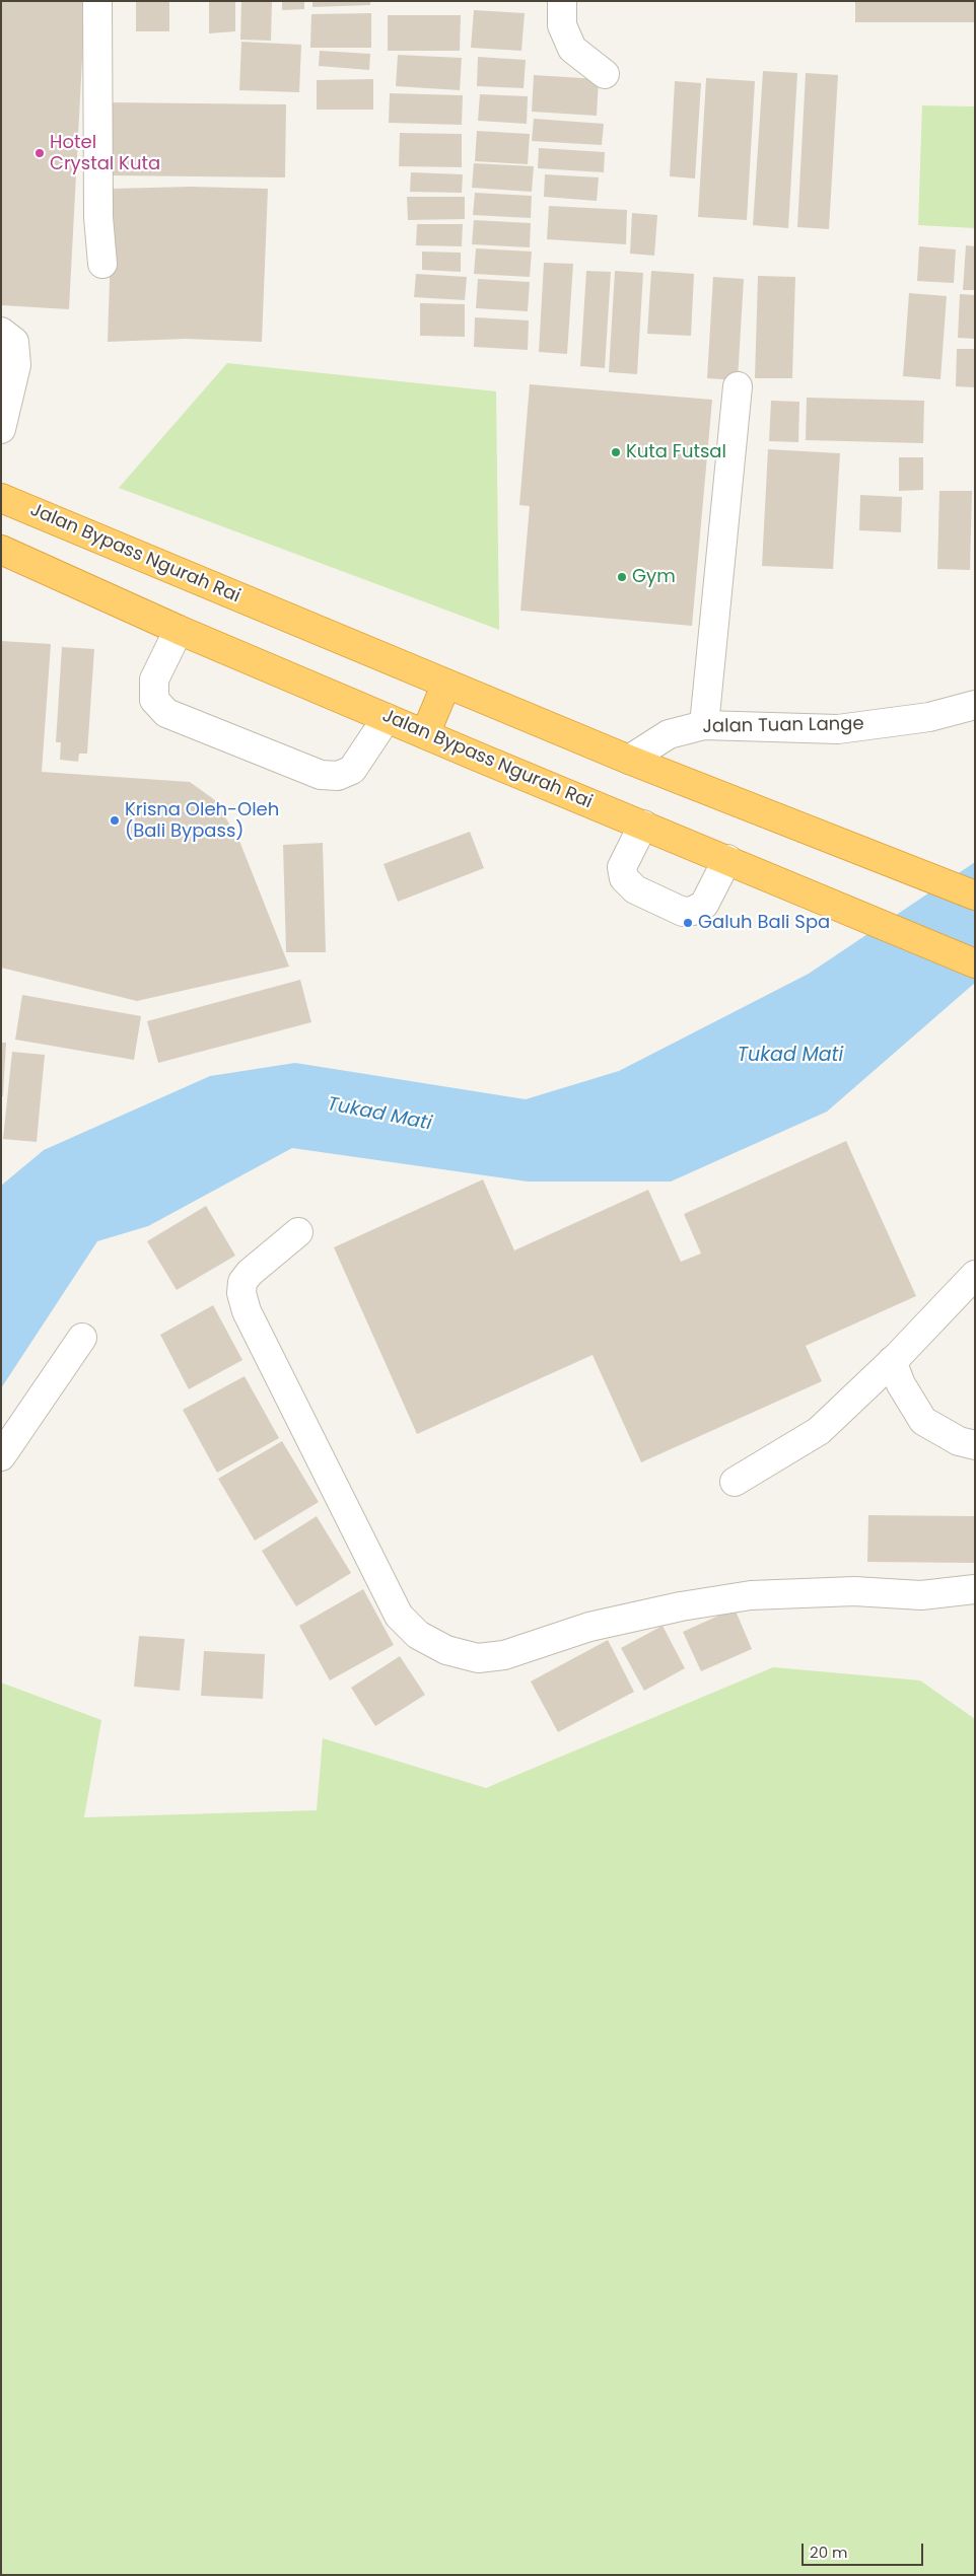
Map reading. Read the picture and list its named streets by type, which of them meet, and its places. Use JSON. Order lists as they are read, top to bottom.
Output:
{
  "streets": {
    "highway": ["Jalan Bypass Ngurah Rai"],
    "street": ["Jalan Tuan Lange"]
  },
  "crossings": [
    ["Jalan Bypass Ngurah Rai", "Jalan Tuan Lange"]
  ],
  "water": ["Tukad Mati"],
  "places": [
    "Hotel Crystal Kuta",
    "Kuta Futsal",
    "Gym",
    "Krisna Oleh-Oleh (Bali Bypass)",
    "Galuh Bali Spa"
  ],
  "scale_bar": "20 m"
}
